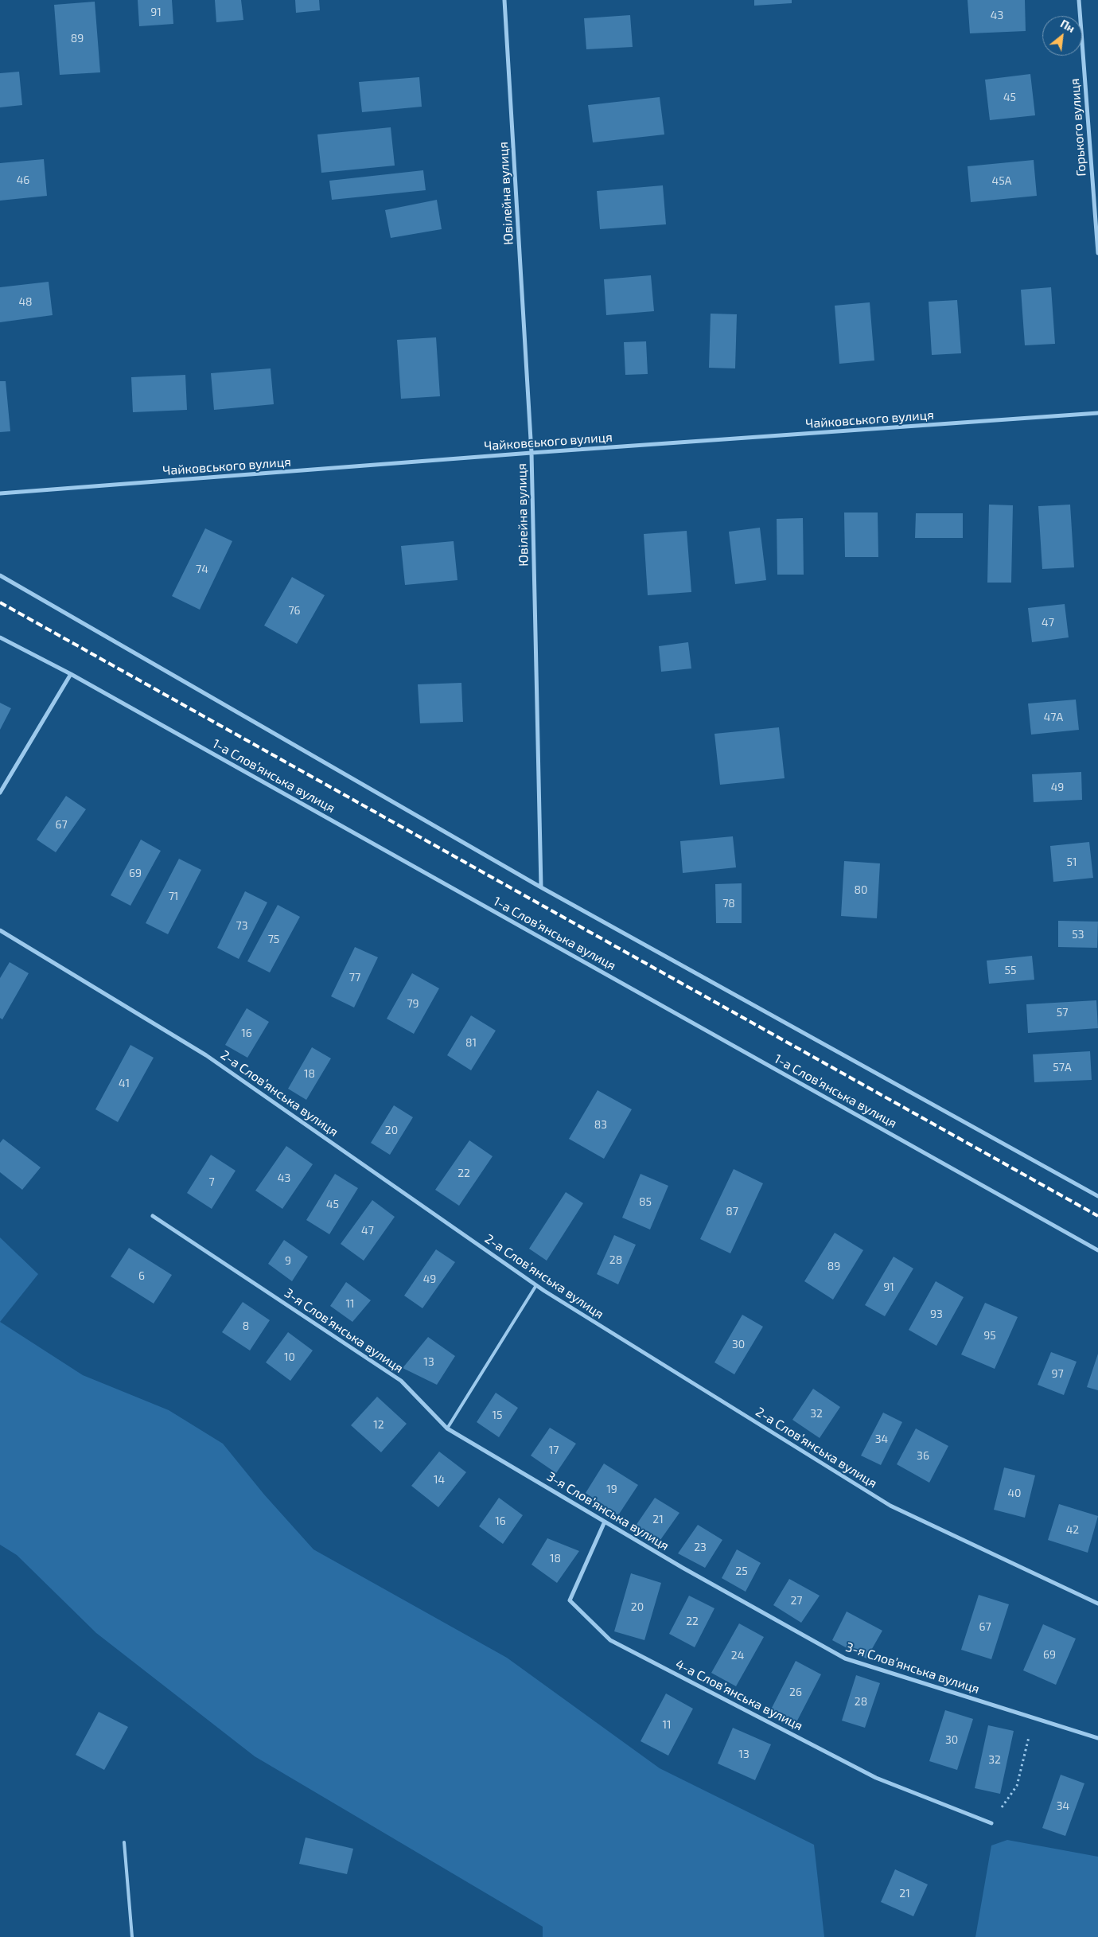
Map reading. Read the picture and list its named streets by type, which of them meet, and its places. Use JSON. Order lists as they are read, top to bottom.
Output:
{
  "streets": {
    "street": [
      "Горького вулиця",
      "Ювілейна вулиця",
      "Чайковського вулиця",
      "1-а Слов’янська вулиця",
      "2-а Слов’янська вулиця",
      "3-я Слов’янська вулиця",
      "4-а Слов’янська вулиця"
    ]
  },
  "crossings": [
    ["Ювілейна вулиця", "Чайковського вулиця"],
    ["3-я Слов’янська вулиця", "4-а Слов’янська вулиця"]
  ],
  "house_numbers": [
    "91",
    "43",
    "89",
    "45",
    "46",
    "45А",
    "48",
    "74",
    "76",
    "47",
    "47А",
    "49",
    "67",
    "51",
    "69",
    "80",
    "71",
    "78",
    "73",
    "53",
    "75",
    "55",
    "77",
    "79",
    "57",
    "16",
    "81",
    "57А",
    "18",
    "41",
    "83",
    "20",
    "22",
    "43",
    "7",
    "85",
    "45",
    "87",
    "47",
    "28",
    "9",
    "89",
    "6",
    "49",
    "91",
    "11",
    "93",
    "8",
    "95",
    "30",
    "10",
    "13",
    "97",
    "32",
    "15",
    "12",
    "34",
    "17",
    "36",
    "14",
    "19",
    "40",
    "21",
    "16",
    "42",
    "23",
    "18",
    "25",
    "27",
    "20",
    "22",
    "67",
    "69",
    "24",
    "26",
    "28",
    "11",
    "30",
    "13",
    "32",
    "34",
    "21"
  ],
  "north": "top right"
}
